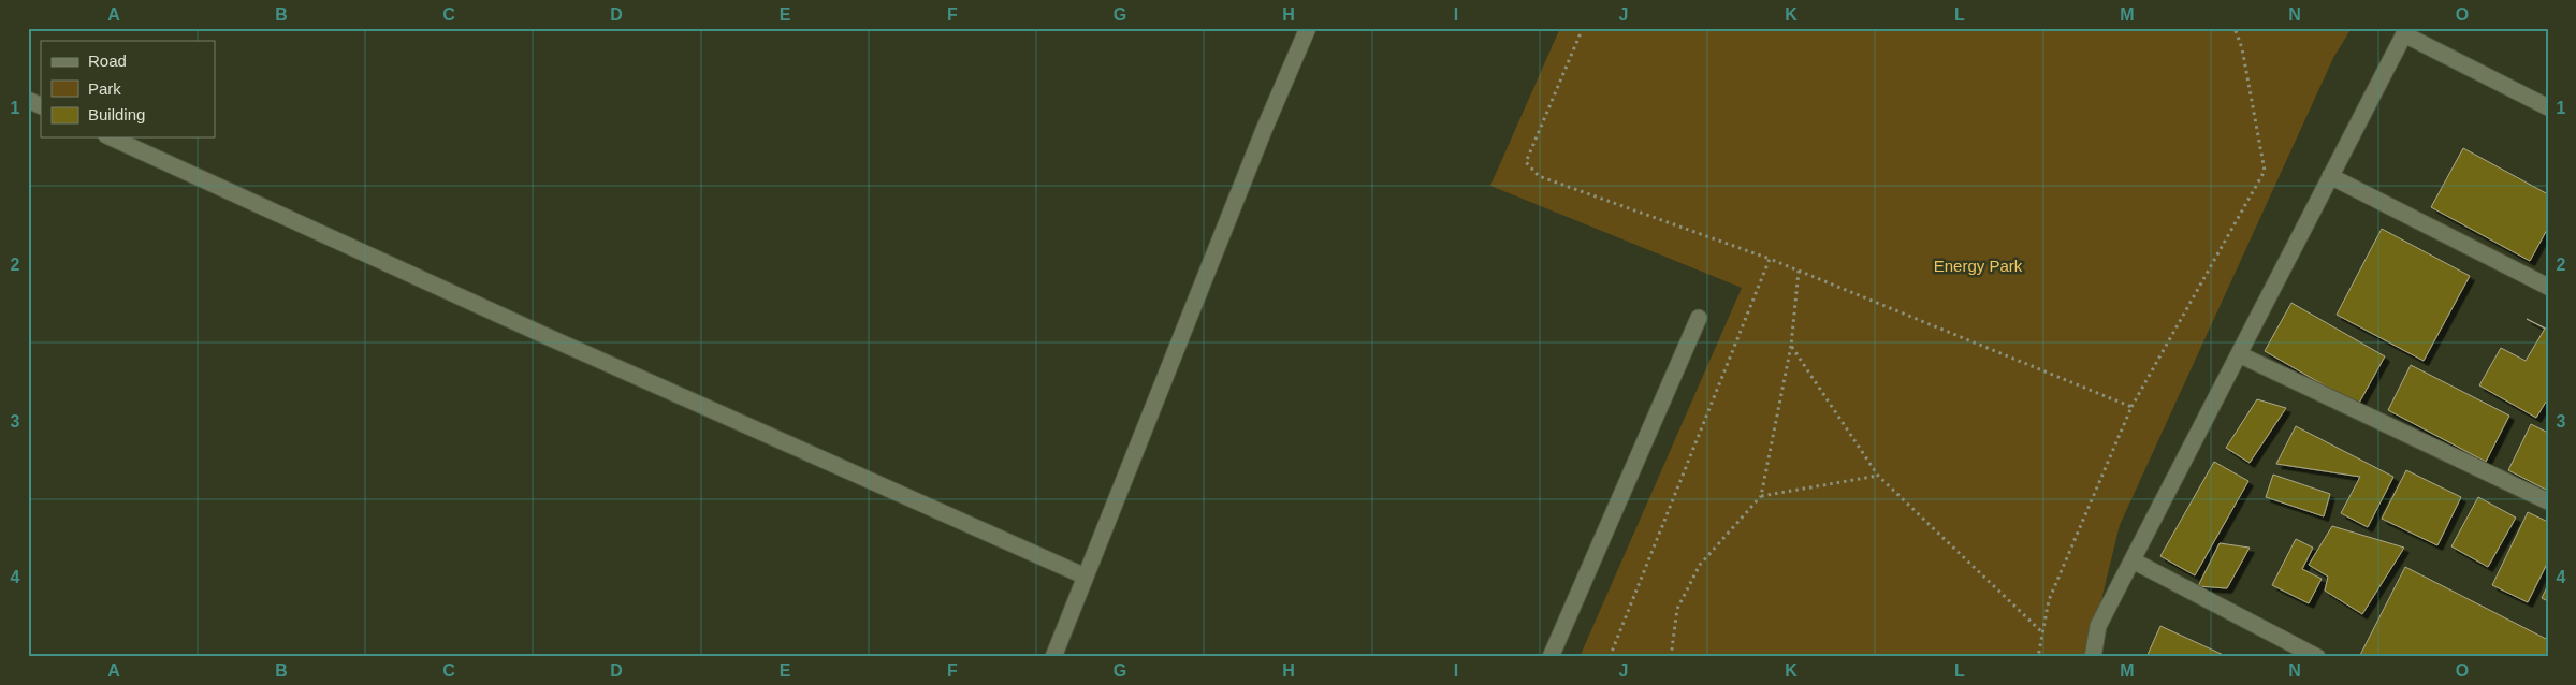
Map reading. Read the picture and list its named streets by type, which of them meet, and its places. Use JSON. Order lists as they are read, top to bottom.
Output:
{
  "parks": ["Energy Park"],
  "legend": ["Road", "Park", "Building"],
  "grid": {
    "columns": [
      "A",
      "B",
      "C",
      "D",
      "E",
      "F",
      "G",
      "H",
      "I",
      "J",
      "K",
      "L",
      "M",
      "N",
      "O"
    ],
    "rows": [
      "1",
      "2",
      "3",
      "4"
    ]
  }
}
